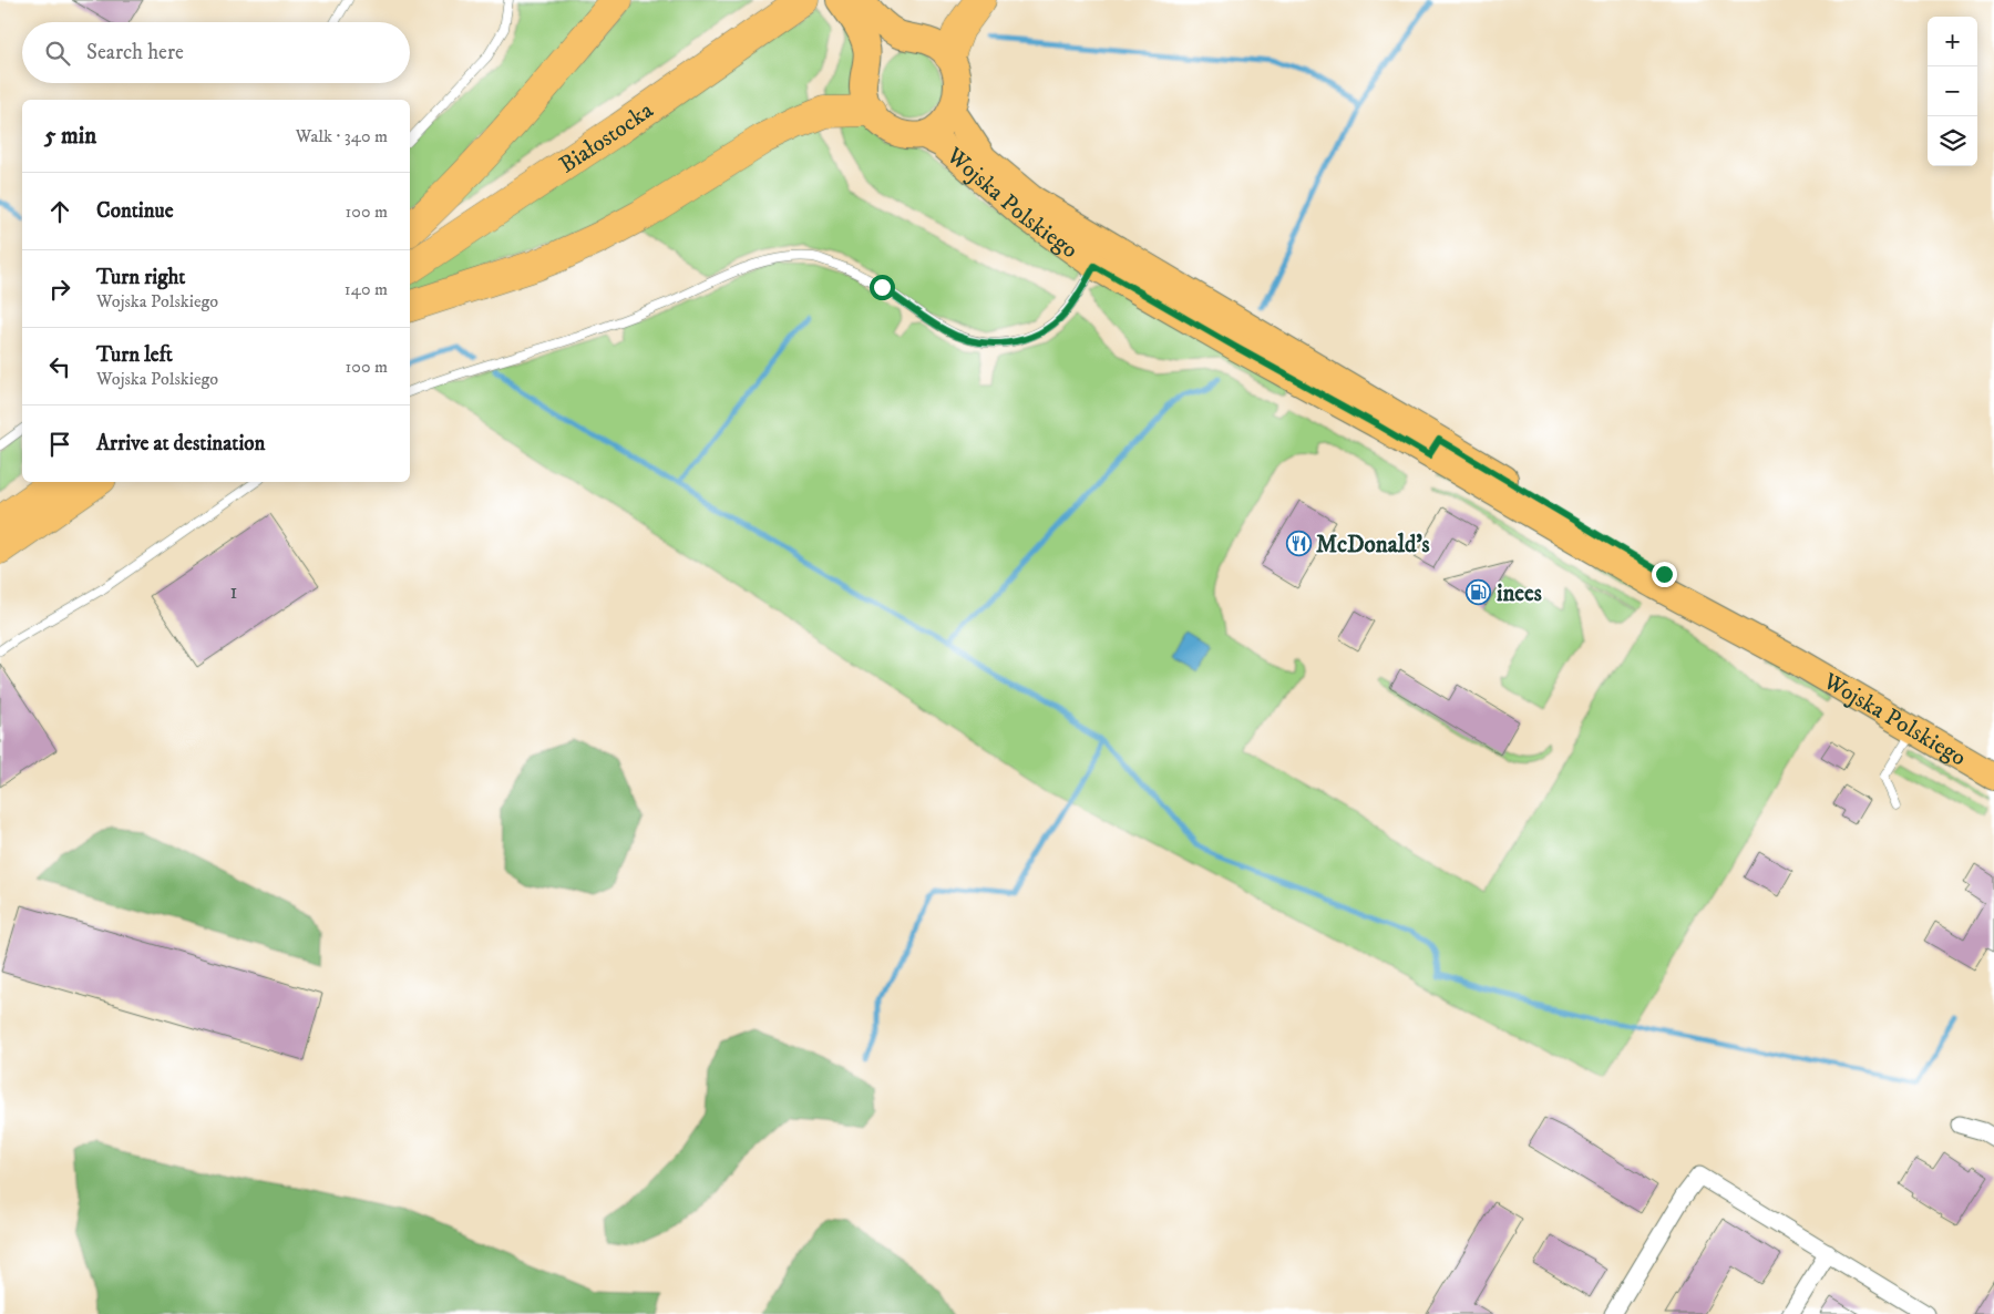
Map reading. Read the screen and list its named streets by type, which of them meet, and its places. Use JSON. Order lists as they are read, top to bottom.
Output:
{
  "streets": {
    "highway": ["Białostocka"],
    "main road": ["Wojska Polskiego"]
  },
  "places": {
    "restaurant": ["McDonald's"],
    "fuel station": ["inees"]
  },
  "house_numbers": ["1"],
  "page": {
    "map_buttons": ["+", "−"],
    "search": "Search here",
    "heading": ["5 min", "Walk · 340 m"],
    "list": [
      ["Continue", "100 m"],
      ["Turn right", "Wojska Polskiego", "140 m"],
      ["Turn left", "Wojska Polskiego", "100 m"],
      "Arrive at destination"
    ]
  }
}
